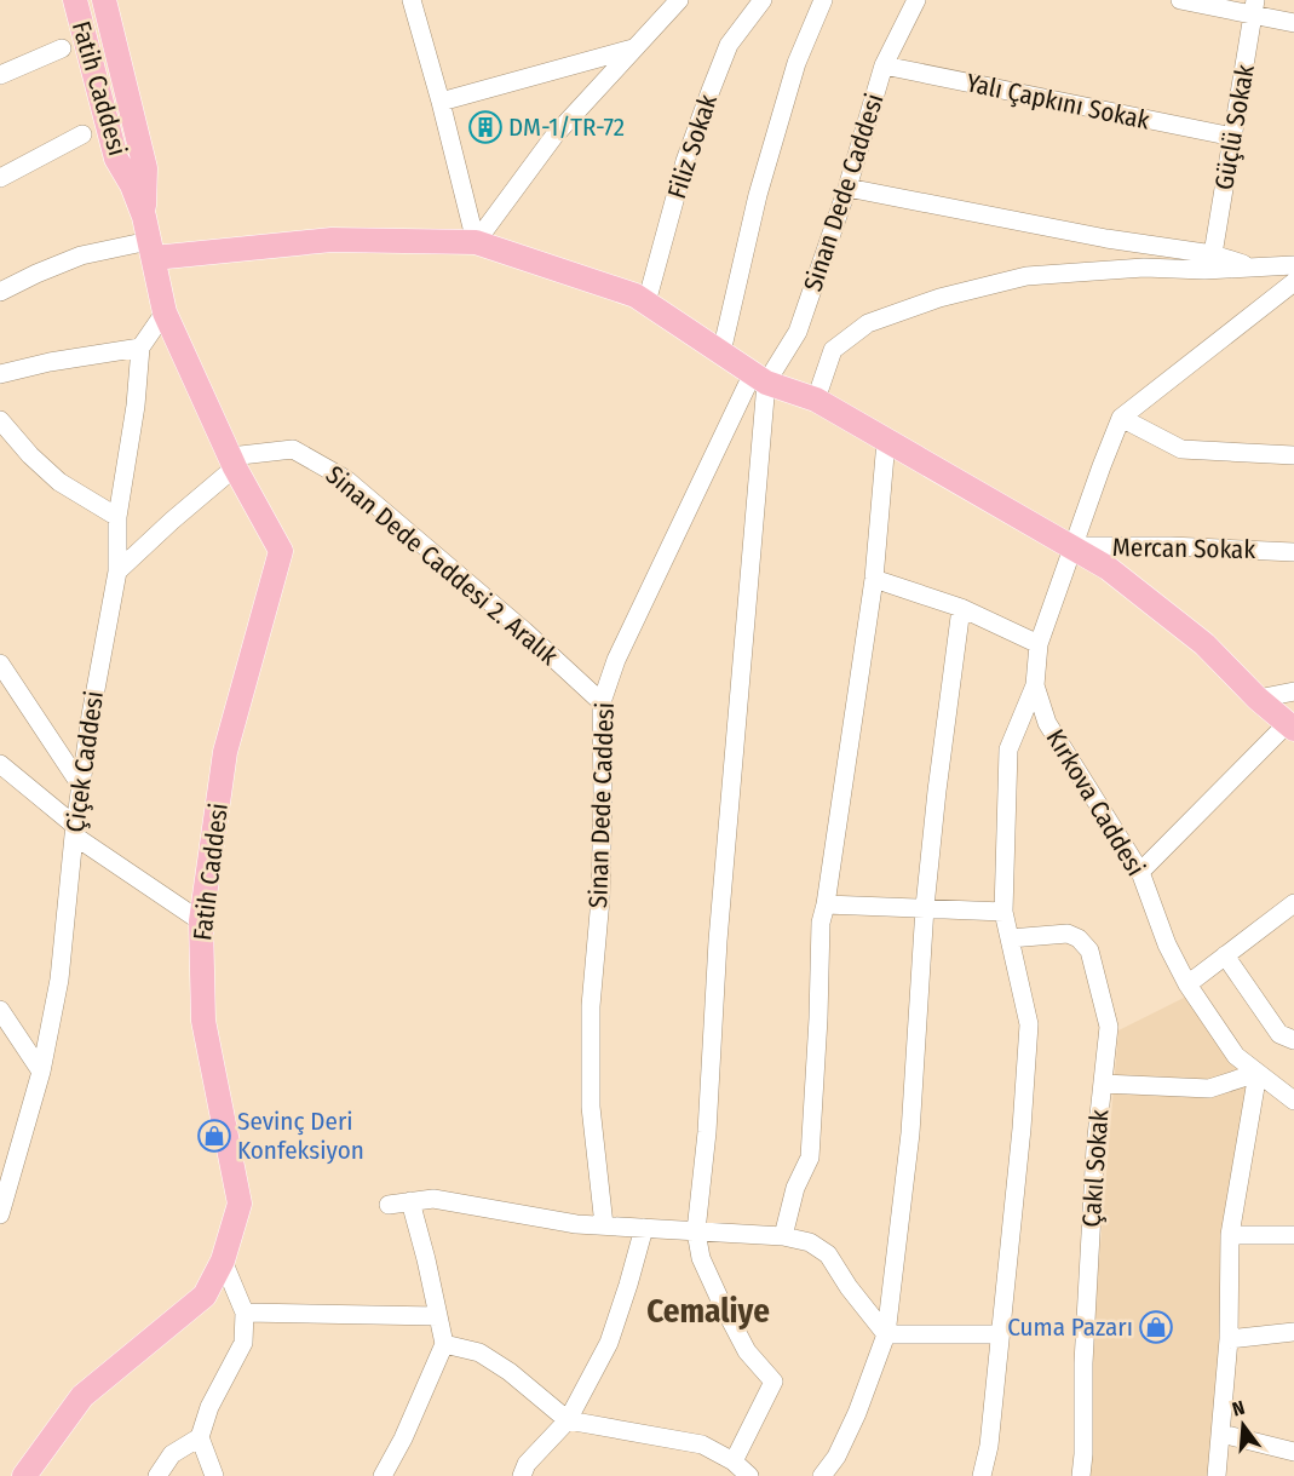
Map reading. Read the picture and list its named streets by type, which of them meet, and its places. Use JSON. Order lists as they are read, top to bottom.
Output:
{
  "streets": {
    "main road": ["Fatih Caddesi"],
    "street": [
      "Yalı Çapkını Sokak",
      "Güçlü Sokak",
      "Filiz Sokak",
      "Sinan Dede Caddesi",
      "Mercan Sokak",
      "Sinan Dede Caddesi 2. Aralık",
      "Çiçek Caddesi",
      "Kırkova Caddesi",
      "Çakıl Sokak"
    ]
  },
  "crossings": [
    ["Fatih Caddesi", "Sinan Dede Caddesi 2. Aralık"],
    ["Fatih Caddesi", "Çiçek Caddesi"],
    ["Yalı Çapkını Sokak", "Güçlü Sokak"],
    ["Yalı Çapkını Sokak", "Sinan Dede Caddesi"],
    ["Sinan Dede Caddesi", "Sinan Dede Caddesi 2. Aralık"],
    ["Mercan Sokak", "Kırkova Caddesi"]
  ],
  "districts": ["Cemaliye"],
  "places": {
    "building": ["DM-1/TR-72"],
    "shop": ["Sevinç Deri Konfeksiyon", "Cuma Pazarı"]
  },
  "north": "top"
}
